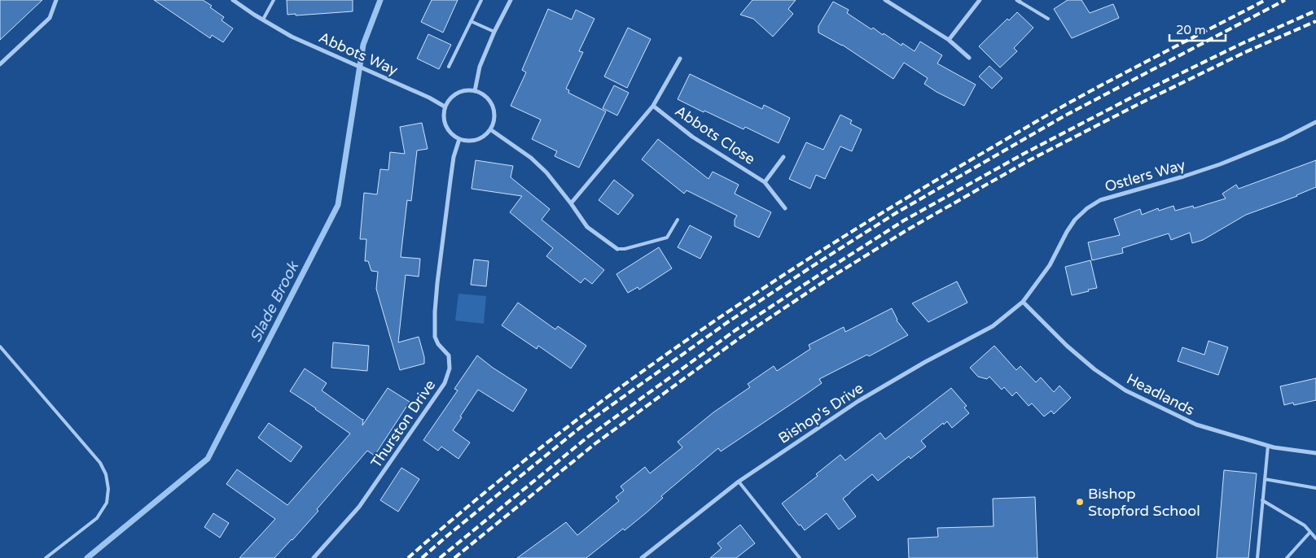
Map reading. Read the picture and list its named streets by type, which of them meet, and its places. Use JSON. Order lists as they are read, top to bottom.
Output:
{
  "streets": {
    "street": [
      "Abbots Way",
      "Abbots Close",
      "Ostlers Way",
      "Headlands",
      "Bishop's Drive",
      "Thurston Drive"
    ]
  },
  "crossings": [
    ["Abbots Way", "Thurston Drive"],
    ["Ostlers Way", "Headlands"],
    ["Ostlers Way", "Bishop's Drive"],
    ["Headlands", "Bishop's Drive"]
  ],
  "water": ["Slade Brook"],
  "places": ["Bishop Stopford School"],
  "scale_bar": "20 m"
}
